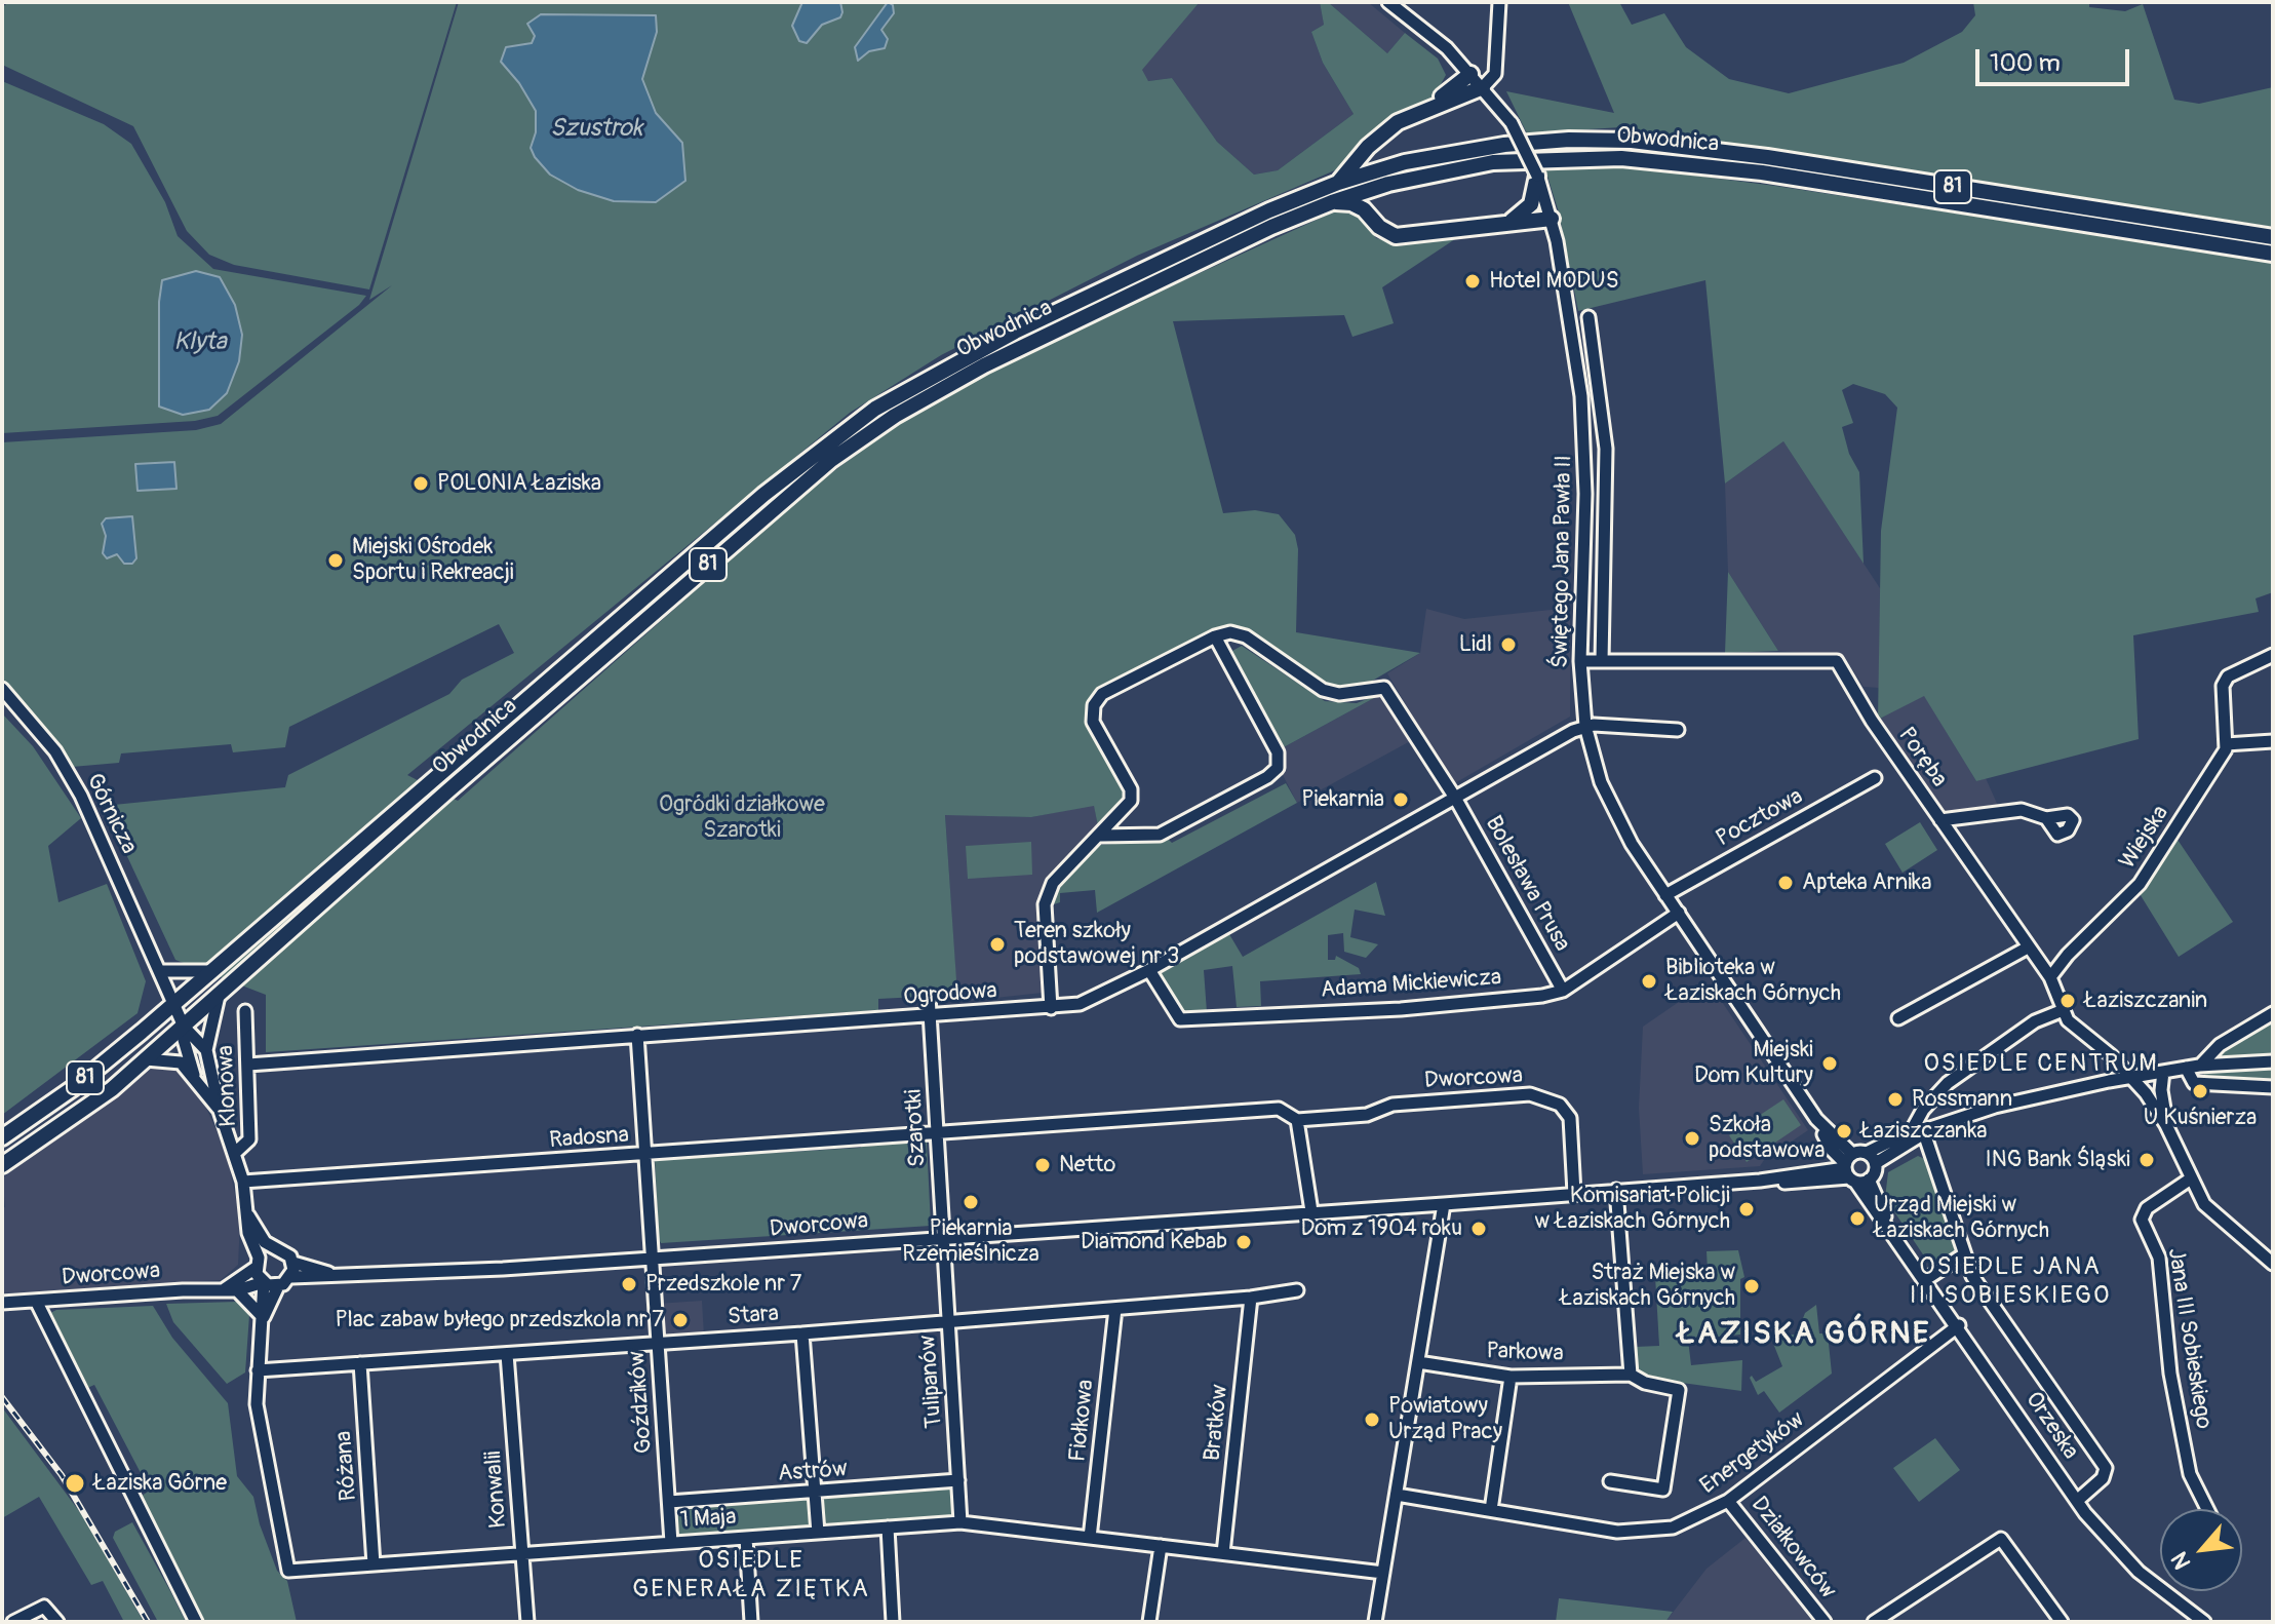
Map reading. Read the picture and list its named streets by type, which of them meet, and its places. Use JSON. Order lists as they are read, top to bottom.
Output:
{
  "streets": {
    "main road": ["Obwodnica", "81"],
    "street": [
      "Świętego Jana Pawła II",
      "Poręba",
      "Górnicza",
      "Pocztowa",
      "Wiejska",
      "Bolesława Prusa",
      "Adama Mickiewicza",
      "Ogrodowa",
      "Dworcowa",
      "Klonowa",
      "Szarotki",
      "Radosna",
      "Stara",
      "Jana III Sobieskiego",
      "Parkowa",
      "Tulipanów",
      "Goździków",
      "Fiołkowa",
      "Bratków",
      "Orzeska",
      "Energetyków",
      "Różana",
      "Astrów",
      "Konwalii",
      "1 Maja",
      "Działkowców"
    ]
  },
  "crossings": [
    ["Obwodnica", "Górnicza"],
    ["Świętego Jana Pawła II", "Poręba"],
    ["Świętego Jana Pawła II", "Pocztowa"],
    ["Świętego Jana Pawła II", "Adama Mickiewicza"],
    ["Świętego Jana Pawła II", "Ogrodowa"],
    ["Świętego Jana Pawła II", "Dworcowa"],
    ["Świętego Jana Pawła II", "Orzeska"],
    ["Poręba", "Wiejska"],
    ["Bolesława Prusa", "Adama Mickiewicza"],
    ["Bolesława Prusa", "Ogrodowa"],
    ["Adama Mickiewicza", "Ogrodowa"],
    ["Ogrodowa", "Klonowa"],
    ["Ogrodowa", "Szarotki"],
    ["Ogrodowa", "Goździków"],
    ["Dworcowa", "Szarotki"],
    ["Dworcowa", "Radosna"],
    ["Dworcowa", "Tulipanów"],
    ["Dworcowa", "Goździków"],
    ["Dworcowa", "Orzeska"],
    ["Dworcowa", "1 Maja"],
    ["Szarotki", "Radosna"],
    ["Szarotki", "Tulipanów"],
    ["Radosna", "Goździków"],
    ["Stara", "Tulipanów"],
    ["Stara", "Goździków"],
    ["Stara", "Fiołkowa"],
    ["Stara", "Bratków"],
    ["Stara", "Różana"],
    ["Stara", "Konwalii"],
    ["Stara", "1 Maja"],
    ["Tulipanów", "Astrów"],
    ["Tulipanów", "1 Maja"],
    ["Goździków", "Astrów"],
    ["Goździków", "1 Maja"],
    ["Fiołkowa", "1 Maja"],
    ["Bratków", "1 Maja"],
    ["Orzeska", "Energetyków"],
    ["Energetyków", "Działkowców"],
    ["Różana", "1 Maja"],
    ["Konwalii", "1 Maja"]
  ],
  "districts": [
    "OSIEDLE CENTRUM",
    "OSIEDLE JANA III SOBIESKIEGO",
    "ŁAZISKA GÓRNE",
    "OSIEDLE GENERAŁA ZIĘTKA"
  ],
  "water": ["Szustrok", "Klyta"],
  "parks": ["Ogródki działkowe Szarotki"],
  "places": [
    "Hotel MODUS",
    "POLONIA Łaziska",
    "Miejski Ośrodek Sportu i Rekreacji",
    "Lidl",
    "Piekarnia",
    "Apteka Arnika",
    "Teren szkoły podstawowej nr 3",
    "Biblioteka w Łaziskach Górnych",
    "Łaziszczanin",
    "Miejski Dom Kultury",
    "U Kuśnierza",
    "Rossmann",
    "Łaziszczanka",
    "Szkoła podstawowa",
    "ING Bank Śląski",
    "Netto",
    "Piekarnia Rzemieślnicza",
    "Komisariat Policji w Łaziskach Górnych",
    "Urząd Miejski w Łaziskach Górnych",
    "Dom z 1904 roku",
    "Diamond Kebab",
    "Przedszkole nr 7",
    "Straż Miejska w Łaziskach Górnych",
    "Plac zabaw byłego przedszkola nr 7",
    "Powiatowy Urząd Pracy",
    "Łaziska Górne"
  ],
  "scale_bar": "100 m",
  "north": "bottom left"
}
